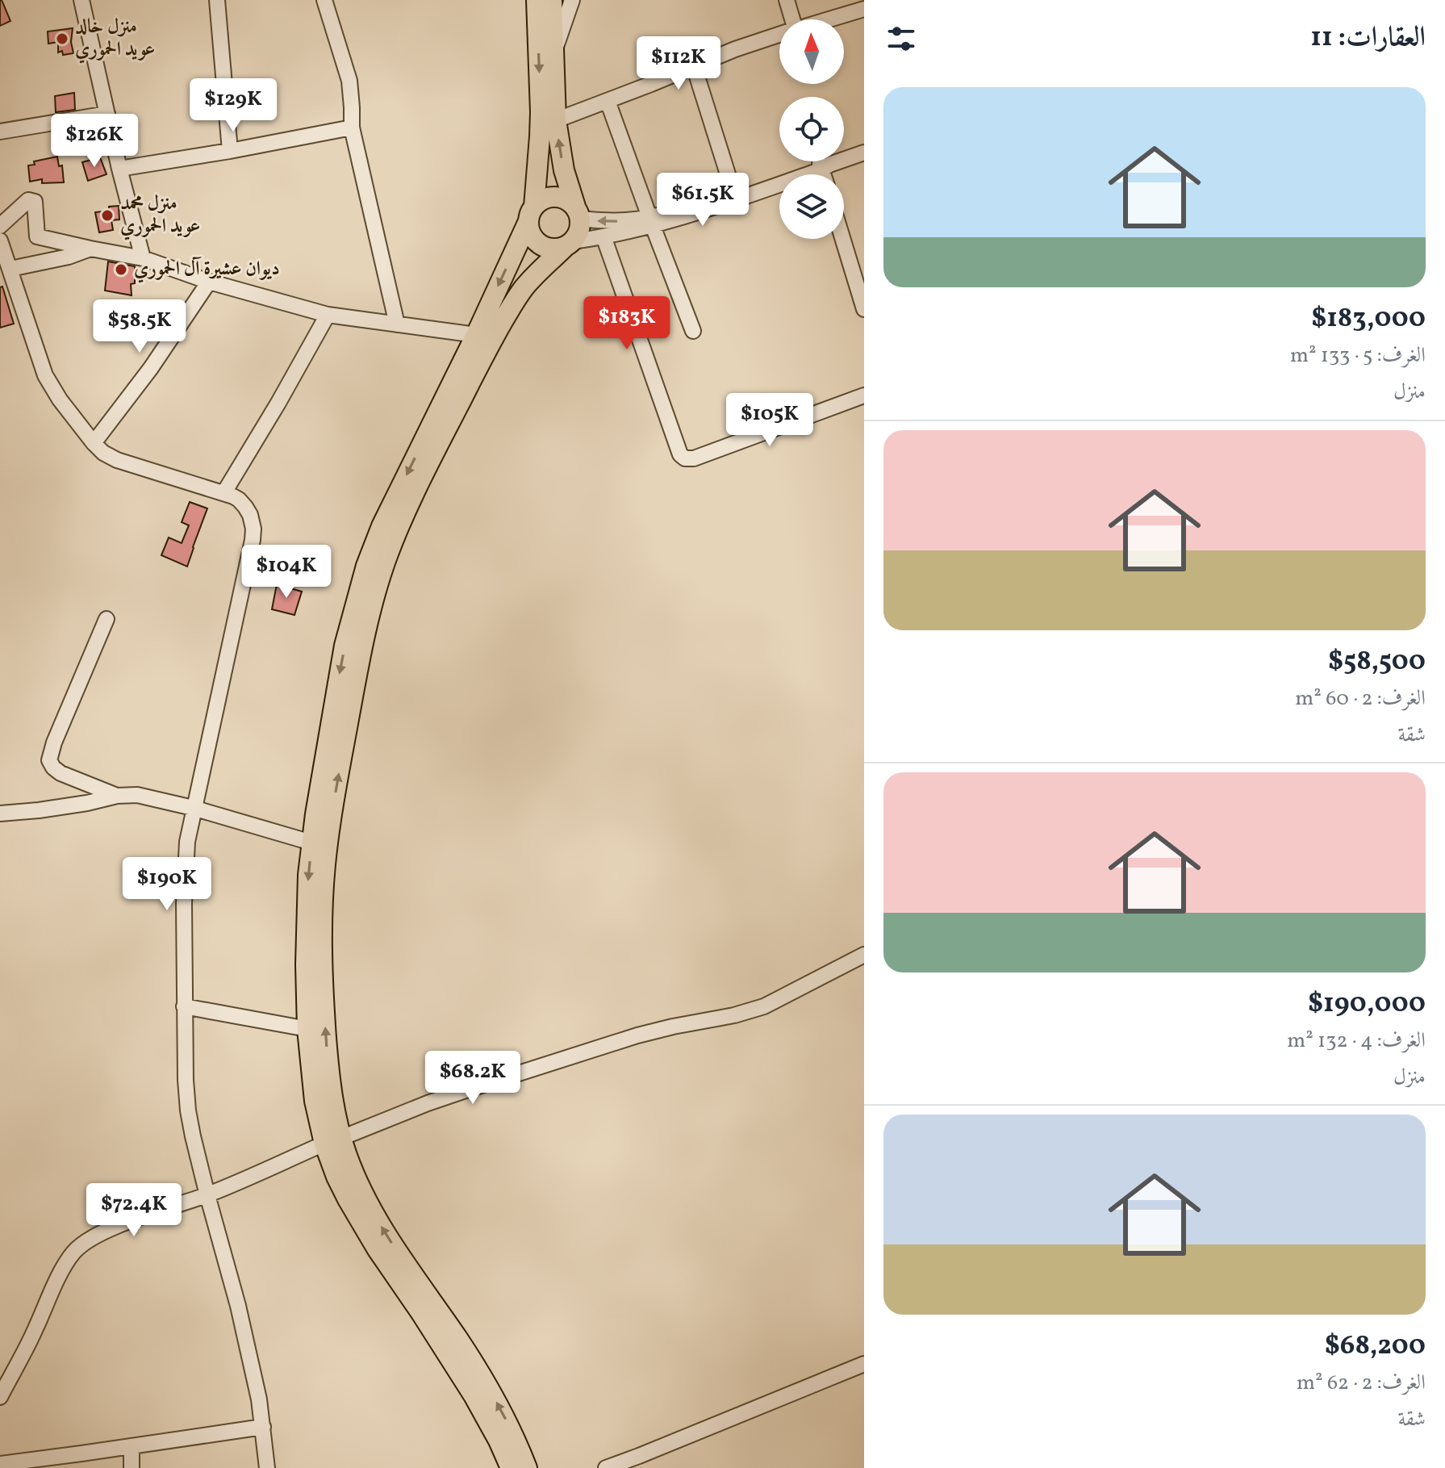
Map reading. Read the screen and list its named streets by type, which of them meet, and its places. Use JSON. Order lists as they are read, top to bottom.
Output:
{
  "places": ["منزل خالد عويد الحموري", "منزل محمد عويد الحموري", "ديوان عشيرة آل الحموري"],
  "north": "top",
  "page": {
    "heading": "العقارات: 11",
    "price": [
      "$112K",
      "$129K",
      "$126K",
      "$61.5K",
      "$183K",
      "$58.5K",
      "$105K",
      "$104K",
      "$190K",
      "$68.2K",
      "$72.4K"
    ],
    "list": [
      {
        "name": "$183,000",
        "note": "الغرف: 5 · 133 m² · منزل"
      },
      {
        "name": "$58,500",
        "note": "الغرف: 2 · 60 m² · شقة"
      },
      {
        "name": "$190,000",
        "note": "الغرف: 4 · 132 m² · منزل"
      },
      {
        "name": "$68,200",
        "note": "الغرف: 2 · 62 m² · شقة"
      }
    ]
  }
}
